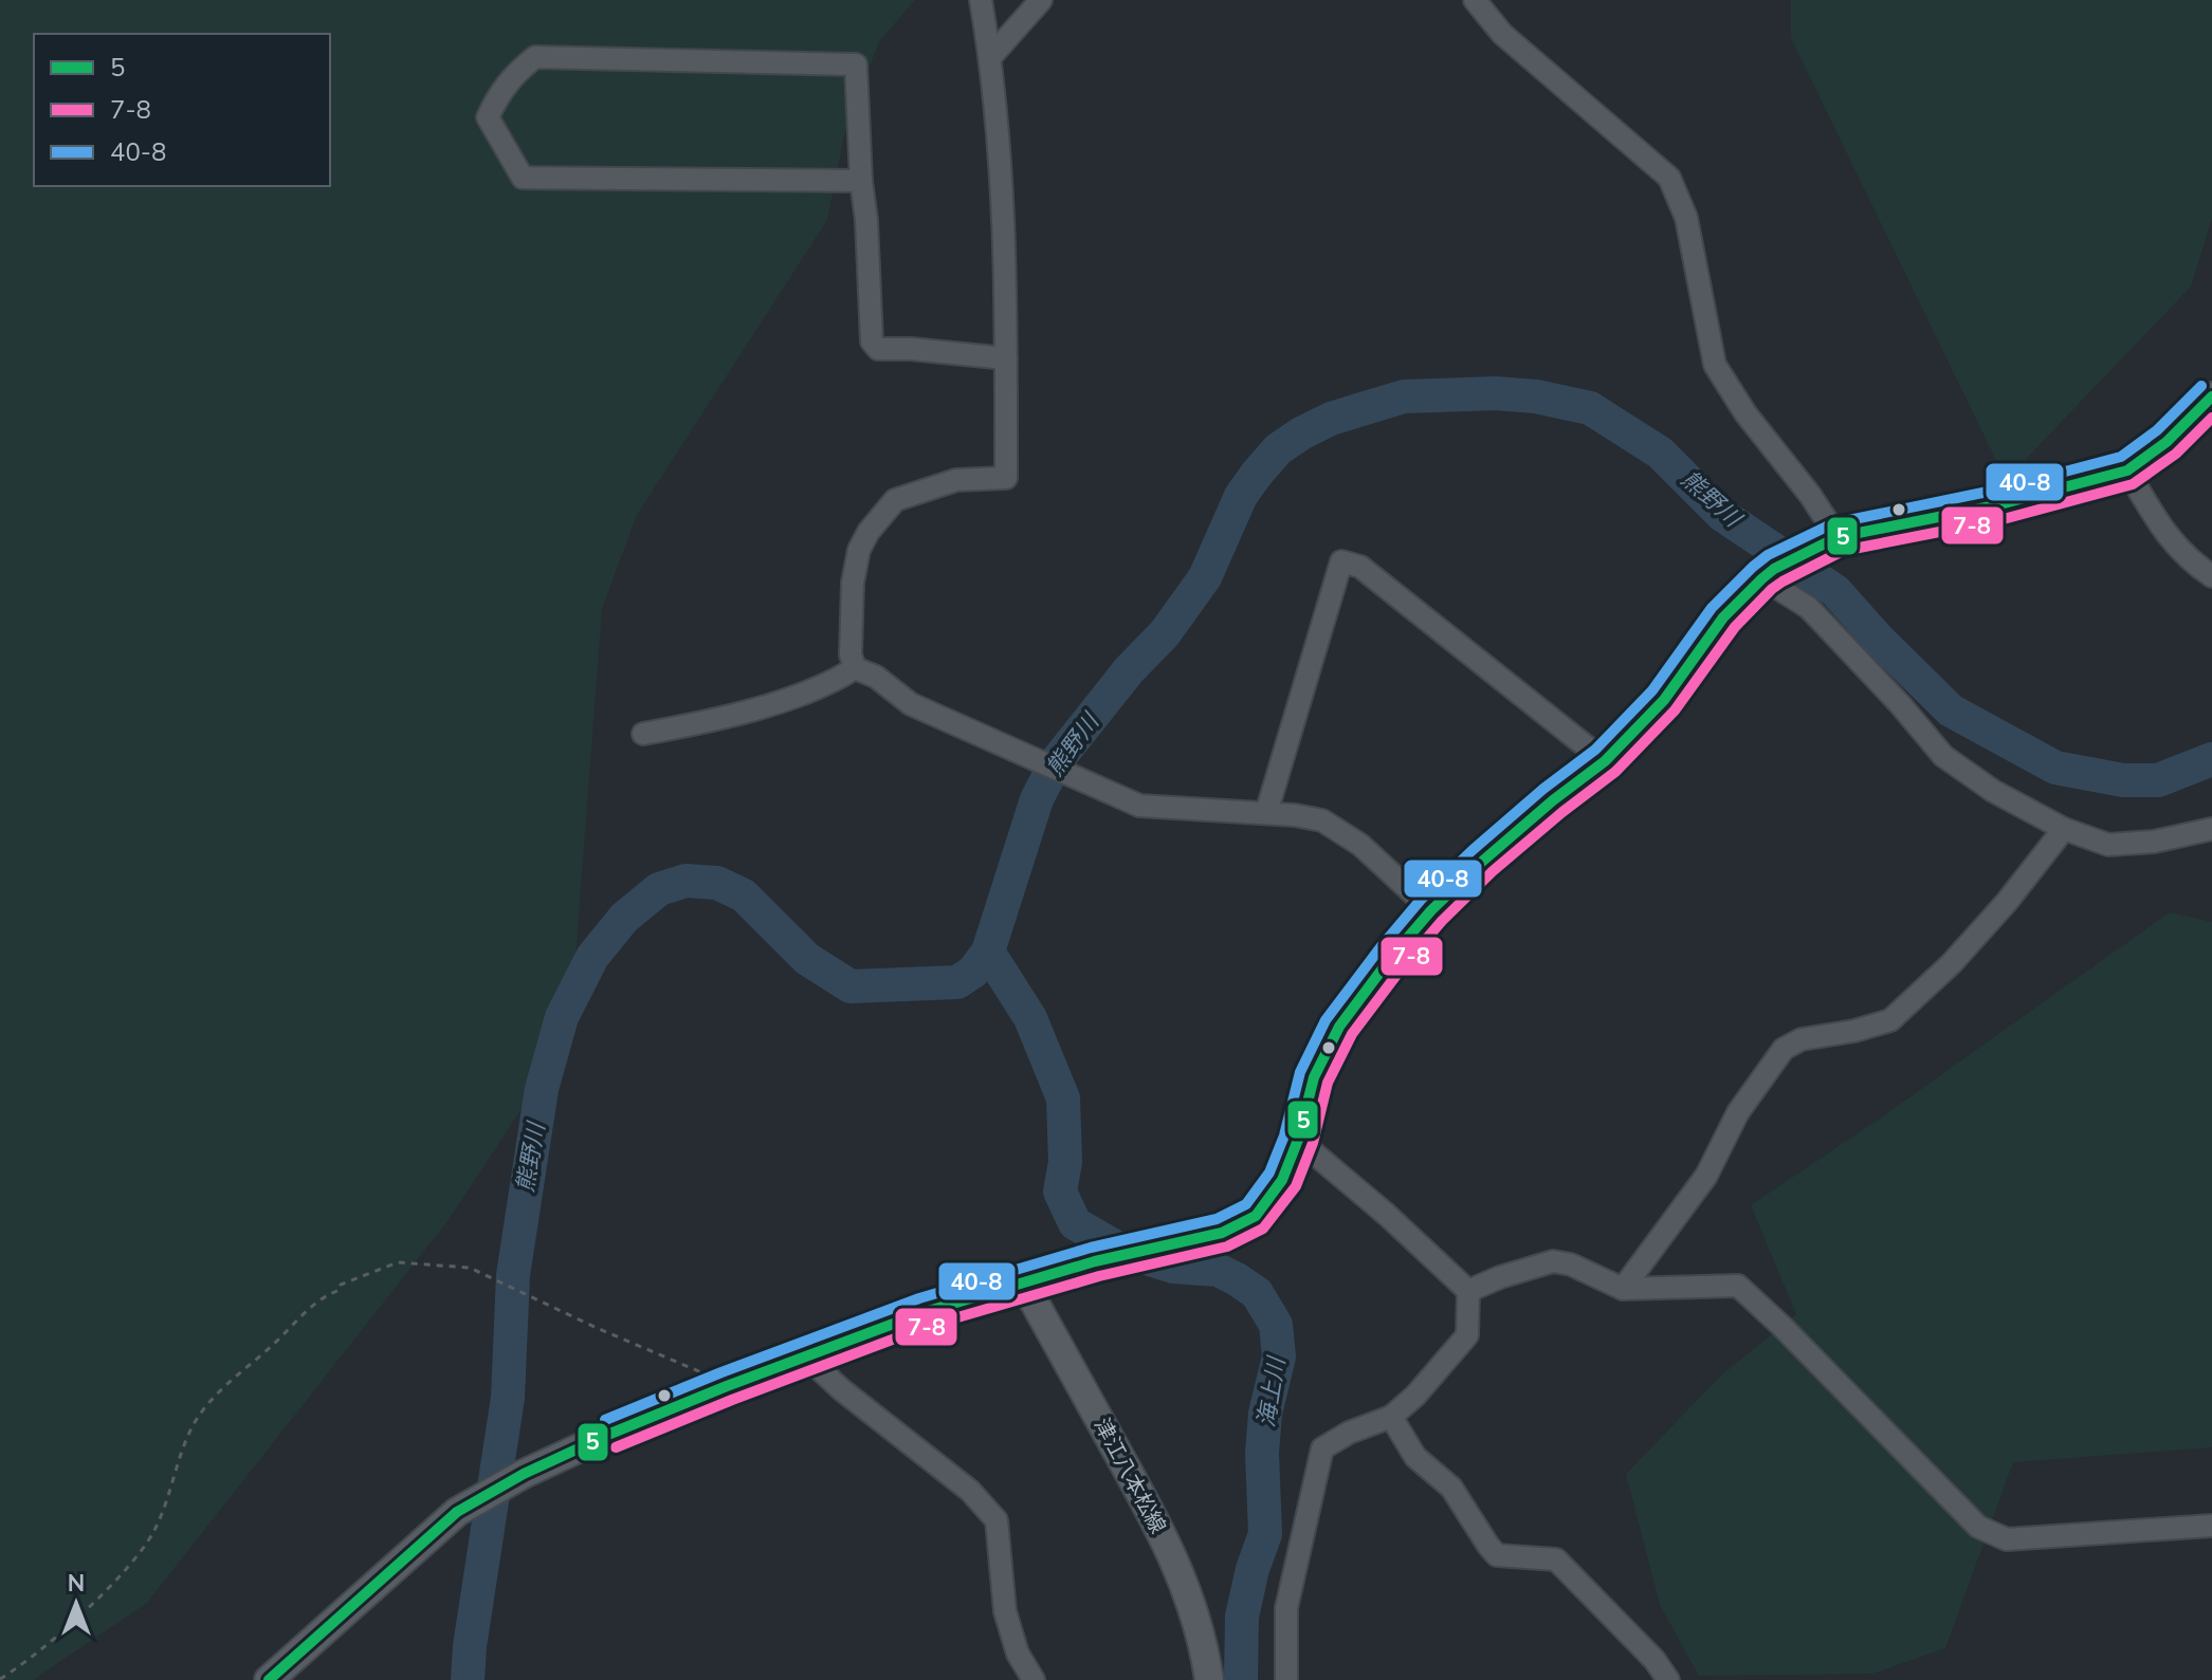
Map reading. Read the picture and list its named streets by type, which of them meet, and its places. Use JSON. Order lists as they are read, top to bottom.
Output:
{
  "streets": {
    "main road": ["津江八本松線"]
  },
  "water": ["熊野川", "海上川"],
  "lines": ["transit line 40-8", "transit line 5", "transit line 7-8"],
  "legend": ["5", "7-8", "40-8"],
  "north": "top"
}
